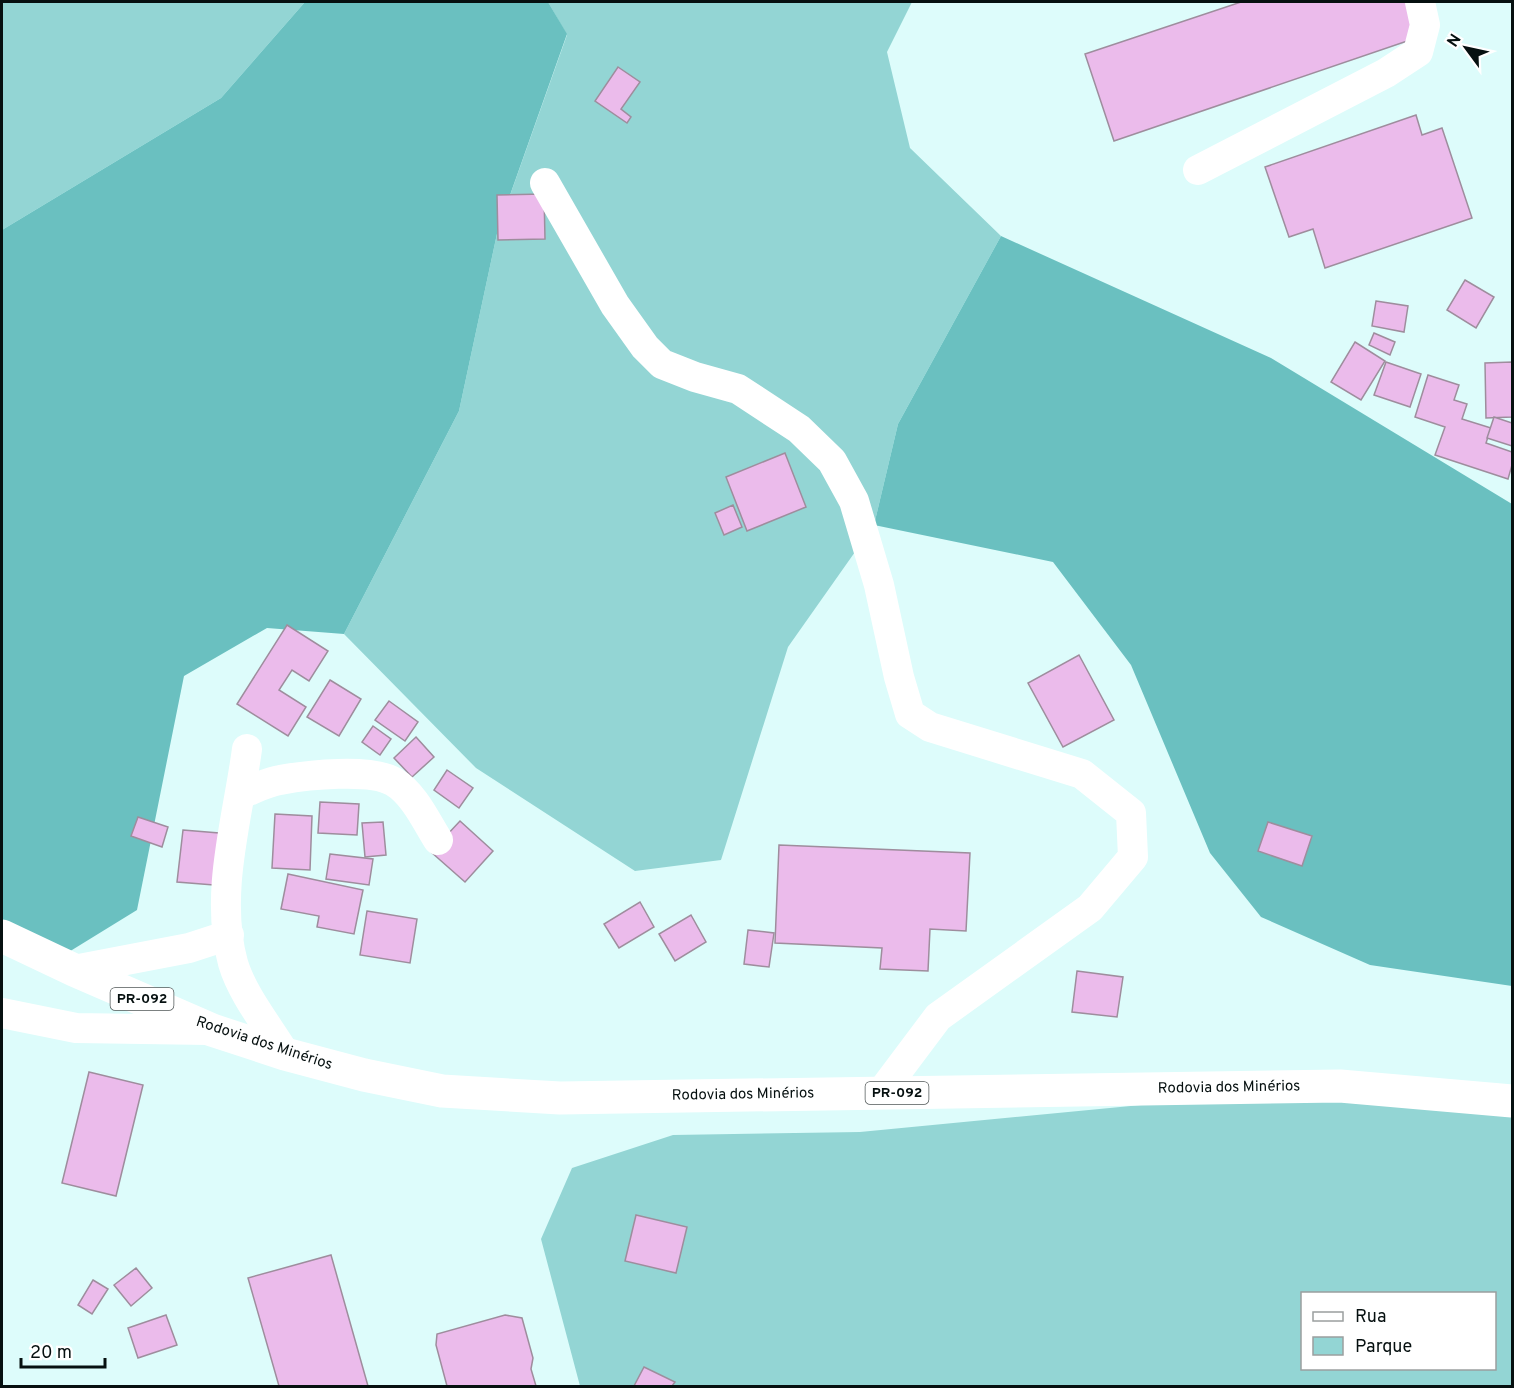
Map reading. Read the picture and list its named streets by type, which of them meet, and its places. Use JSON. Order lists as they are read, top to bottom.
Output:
{
  "streets": {
    "main road": ["PR-092", "Rodovia dos Minérios"]
  },
  "legend": ["Rua", "Parque"],
  "scale_bar": "20 m",
  "north": "top left"
}
